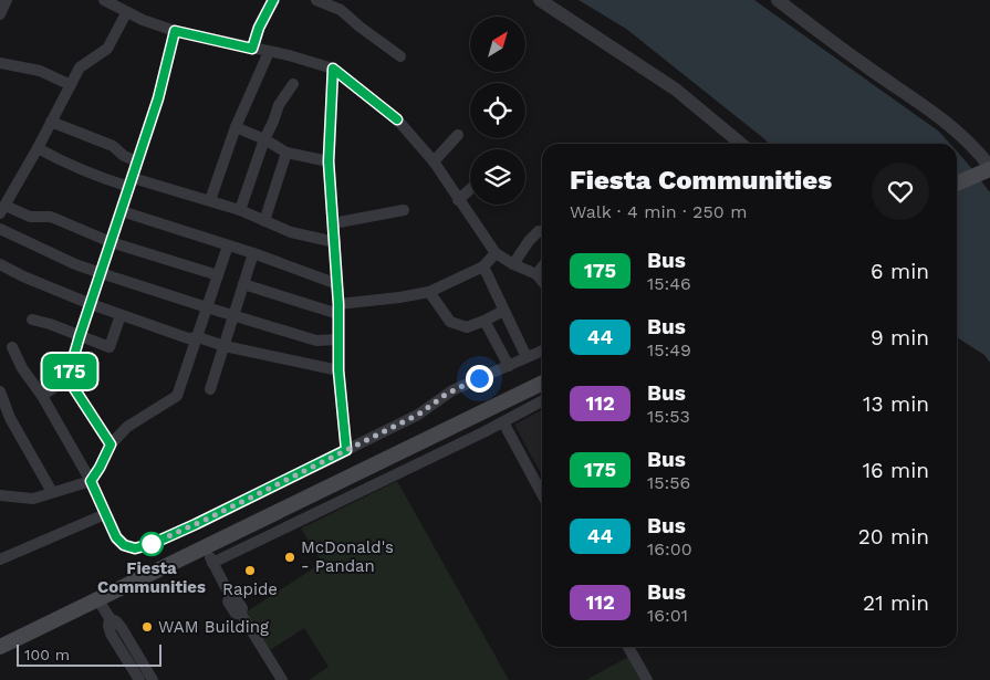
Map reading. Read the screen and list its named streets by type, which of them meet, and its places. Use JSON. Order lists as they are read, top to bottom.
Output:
{
  "places": [
    "Fiesta Communities",
    "McDonald's - Pandan",
    "Rapide",
    "WAM Building"
  ],
  "lines": ["bus line 175"],
  "scale_bar": "100 m",
  "north": "top right",
  "page": {
    "on_map": "175",
    "heading": ["Fiesta Communities", "Walk · 4 min · 250 m"],
    "list": [
      {
        "mark": "175",
        "name": "Bus",
        "note": "15:46",
        "value": "6 min"
      },
      {
        "mark": "44",
        "name": "Bus",
        "note": "15:49",
        "value": "9 min"
      },
      {
        "mark": "112",
        "name": "Bus",
        "note": "15:53",
        "value": "13 min"
      },
      {
        "mark": "175",
        "name": "Bus",
        "note": "15:56",
        "value": "16 min"
      },
      {
        "mark": "44",
        "name": "Bus",
        "note": "16:00",
        "value": "20 min"
      },
      {
        "mark": "112",
        "name": "Bus",
        "note": "16:01",
        "value": "21 min"
      }
    ],
    "scale": "100 m"
  }
}
